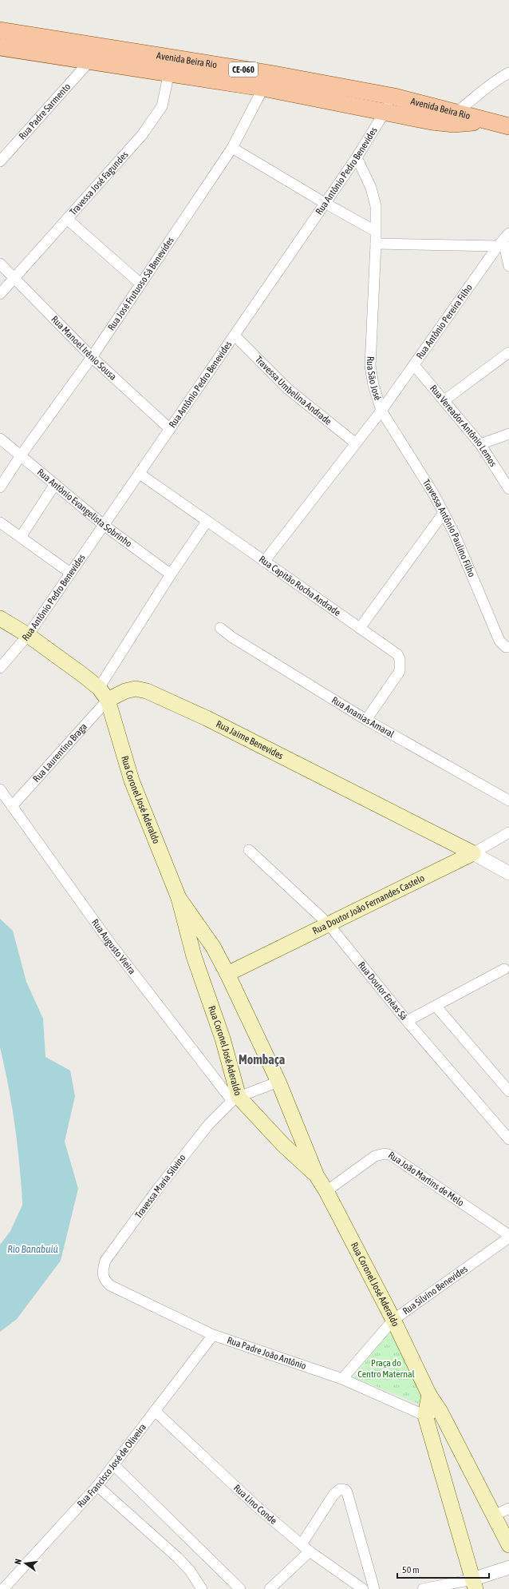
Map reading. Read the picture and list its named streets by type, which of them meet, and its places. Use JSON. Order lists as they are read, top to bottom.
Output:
{
  "streets": {
    "main road": [
      "Avenida Beira Rio",
      "CE-060",
      "Rua Jaime Benevides",
      "Rua Coronel José Aderaldo",
      "Rua Doutor João Fernandes Castelo"
    ],
    "street": [
      "Rua Padre Sarmento",
      "Rua Antônio Pedro Benevides",
      "Travessa José Fagundes",
      "Rua José Frutuoso Sá Benevides",
      "Rua Antônio Pereira Filho",
      "Rua Manoel Irênio Sousa",
      "Rua São José",
      "Travessa Umbelina Andrade",
      "Rua Vereador Antônio Lemos",
      "Rua Antônio Evangelista Sobrinho",
      "Travessa Antônio Paulino Filho",
      "Rua Capitão Rocha Andrade",
      "Rua Ananias Amaral",
      "Rua Laurentino Braga",
      "Rua Augusto Vieira",
      "Rua Doutor Enéas Sá",
      "Rua João Martins de Melo",
      "Travessa Maria Silvino",
      "Rua Silvino Benevides",
      "Rua Padre João Antônio",
      "Rua Francisco José de Oliveira",
      "Rua Lino Conde"
    ]
  },
  "crossings": [
    ["Avenida Beira Rio", "Rua Padre Sarmento"],
    ["Avenida Beira Rio", "Rua Antônio Pedro Benevides"],
    ["Avenida Beira Rio", "Travessa José Fagundes"],
    ["Avenida Beira Rio", "Rua José Frutuoso Sá Benevides"],
    ["Rua Antônio Pedro Benevides", "Rua Manoel Irênio Sousa"],
    ["Rua Antônio Pedro Benevides", "Rua São José"],
    ["Rua Antônio Pedro Benevides", "Travessa Umbelina Andrade"],
    ["Rua Antônio Pedro Benevides", "Rua Antônio Evangelista Sobrinho"],
    ["Rua Antônio Pedro Benevides", "Rua Capitão Rocha Andrade"],
    ["Travessa José Fagundes", "Rua Manoel Irênio Sousa"],
    ["Rua José Frutuoso Sá Benevides", "Rua Manoel Irênio Sousa"],
    ["Rua José Frutuoso Sá Benevides", "Rua Antônio Evangelista Sobrinho"],
    ["Rua Antônio Pereira Filho", "Rua São José"],
    ["Rua Antônio Pereira Filho", "Rua Vereador Antônio Lemos"],
    ["Rua Antônio Pereira Filho", "Travessa Antônio Paulino Filho"],
    ["Rua São José", "Travessa Umbelina Andrade"],
    ["Rua São José", "Travessa Antônio Paulino Filho"],
    ["Rua São José", "Rua Capitão Rocha Andrade"],
    ["Rua Capitão Rocha Andrade", "Rua Ananias Amaral"],
    ["Rua Jaime Benevides", "Rua Laurentino Braga"],
    ["Rua Jaime Benevides", "Rua Coronel José Aderaldo"],
    ["Rua Jaime Benevides", "Rua Doutor João Fernandes Castelo"],
    ["Rua Laurentino Braga", "Rua Coronel José Aderaldo"],
    ["Rua Laurentino Braga", "Rua Augusto Vieira"],
    ["Rua Coronel José Aderaldo", "Rua Doutor João Fernandes Castelo"],
    ["Rua Coronel José Aderaldo", "Rua Augusto Vieira"],
    ["Rua Coronel José Aderaldo", "Rua João Martins de Melo"],
    ["Rua Coronel José Aderaldo", "Travessa Maria Silvino"],
    ["Rua Coronel José Aderaldo", "Rua Silvino Benevides"],
    ["Rua Doutor João Fernandes Castelo", "Rua Doutor Enéas Sá"],
    ["Rua Augusto Vieira", "Travessa Maria Silvino"],
    ["Rua João Martins de Melo", "Rua Silvino Benevides"],
    ["Travessa Maria Silvino", "Rua Padre João Antônio"],
    ["Rua Silvino Benevides", "Rua Padre João Antônio"],
    ["Rua Padre João Antônio", "Rua Francisco José de Oliveira"],
    ["Rua Francisco José de Oliveira", "Rua Lino Conde"]
  ],
  "districts": ["Mombaça"],
  "water": ["Rio Banabuiú"],
  "parks": ["Praça do Centro Maternal"],
  "scale_bar": "50 m",
  "north": "left"
}
